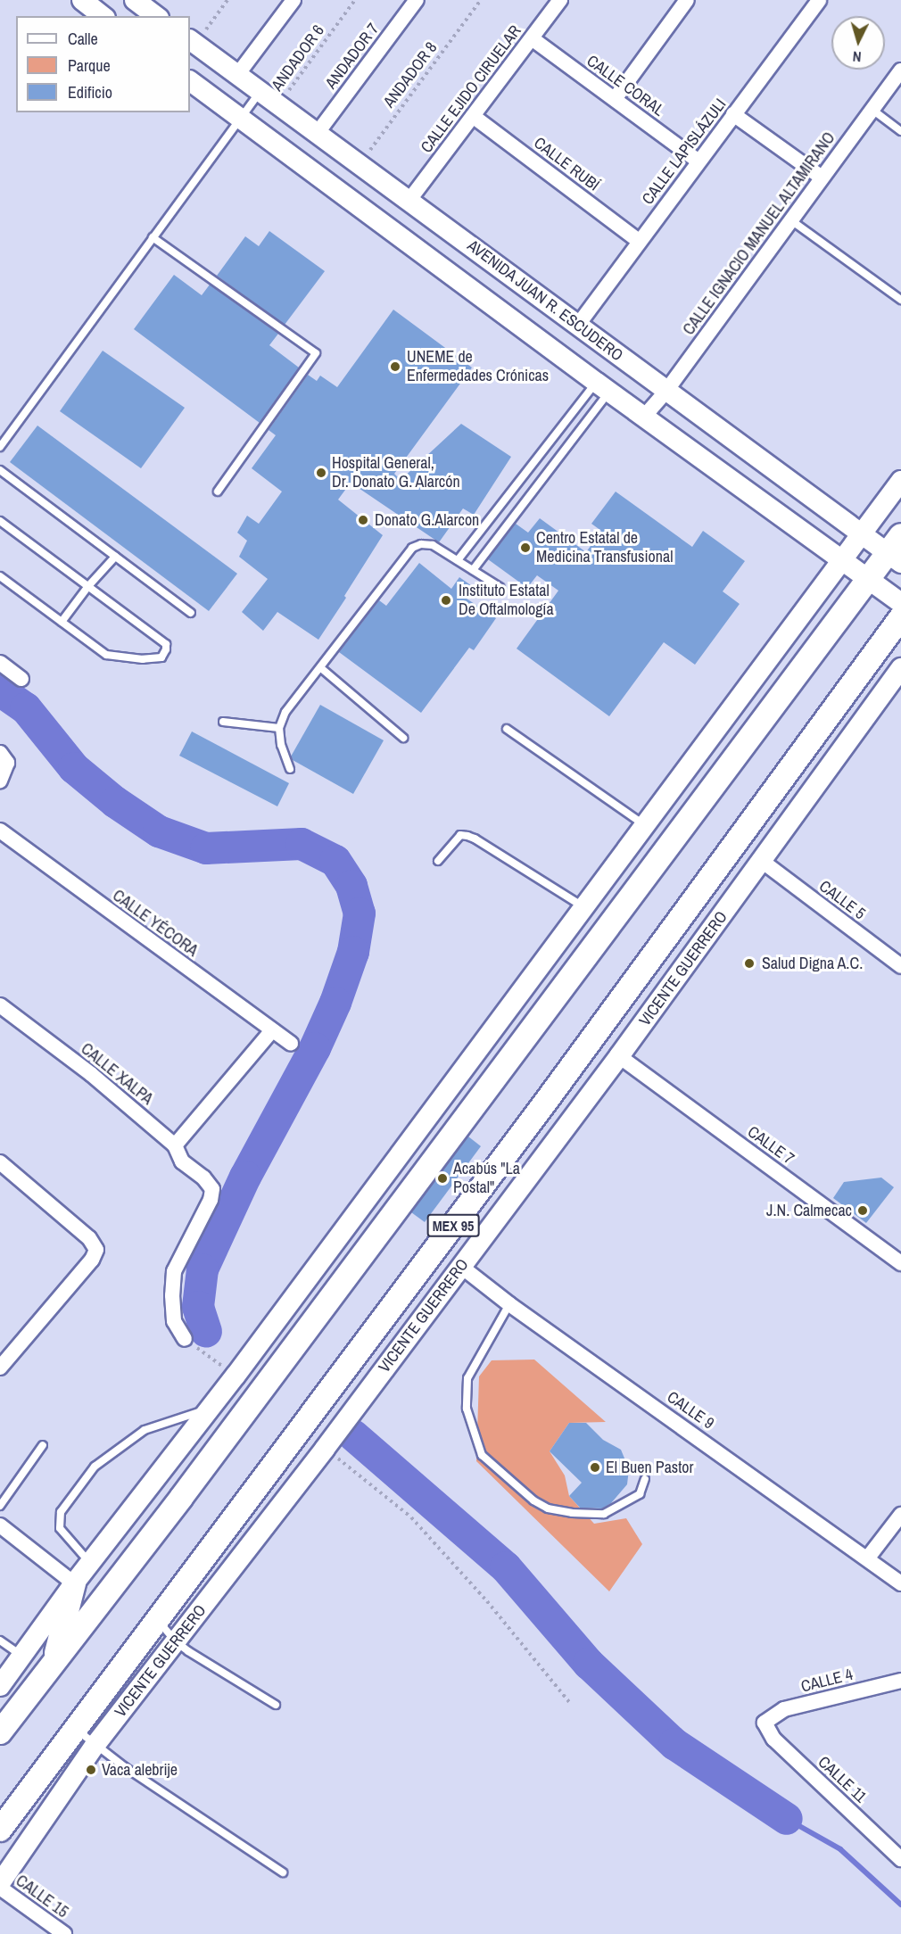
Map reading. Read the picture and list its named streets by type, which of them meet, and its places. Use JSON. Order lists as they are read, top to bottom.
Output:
{
  "streets": {
    "main road": ["AVENIDA JUAN R. ESCUDERO", "VICENTE GUERRERO", "MEX 95"],
    "street": [
      "ANDADOR 7",
      "CALLE CORAL",
      "CALLE EJIDO CIRUELAR",
      "CALLE LAPISLÁZULI",
      "CALLE RUBÍ",
      "CALLE IGNACIO MANUEL ALTAMIRANO",
      "CALLE 5",
      "CALLE YÉCORA",
      "CALLE XALPA",
      "CALLE 7",
      "CALLE 9",
      "CALLE 4",
      "CALLE 11",
      "CALLE 15"
    ],
    "path": ["ANDADOR 6", "ANDADOR 8"]
  },
  "crossings": [
    ["ANDADOR 7", "AVENIDA JUAN R. ESCUDERO"],
    ["ANDADOR 6", "AVENIDA JUAN R. ESCUDERO"],
    ["ANDADOR 8", "AVENIDA JUAN R. ESCUDERO"],
    ["CALLE CORAL", "CALLE EJIDO CIRUELAR"],
    ["CALLE CORAL", "CALLE LAPISLÁZULI"],
    ["CALLE EJIDO CIRUELAR", "CALLE RUBÍ"],
    ["CALLE EJIDO CIRUELAR", "AVENIDA JUAN R. ESCUDERO"],
    ["CALLE LAPISLÁZULI", "CALLE RUBÍ"],
    ["CALLE LAPISLÁZULI", "AVENIDA JUAN R. ESCUDERO"],
    ["CALLE IGNACIO MANUEL ALTAMIRANO", "AVENIDA JUAN R. ESCUDERO"],
    ["CALLE 5", "VICENTE GUERRERO"],
    ["VICENTE GUERRERO", "CALLE 7"],
    ["VICENTE GUERRERO", "CALLE 9"],
    ["CALLE 4", "CALLE 11"]
  ],
  "places": [
    "UNEME de Enfermedades Crónicas",
    "Hospital General, Dr. Donato G. Alarcón",
    "Donato G.Alarcon",
    "Centro Estatal de Medicina Transfusional",
    "Instituto Estatal De Oftalmología",
    "Salud Digna A.C.",
    "Acabús \"La Postal\"",
    "J.N. Calmecac",
    "El Buen Pastor",
    "Vaca alebrije"
  ],
  "legend": ["Calle", "Parque", "Edificio"],
  "north": "bottom"
}
